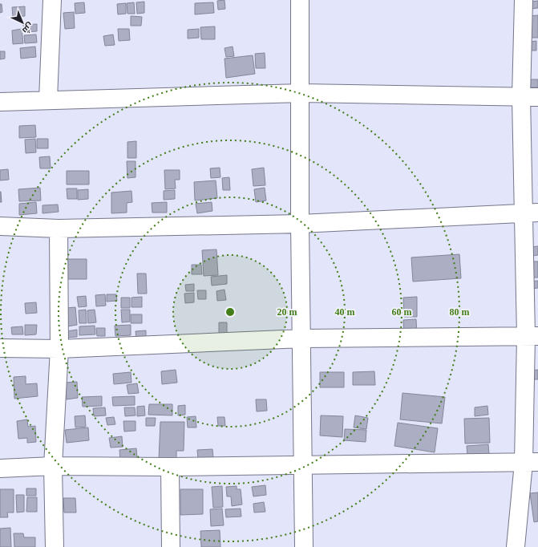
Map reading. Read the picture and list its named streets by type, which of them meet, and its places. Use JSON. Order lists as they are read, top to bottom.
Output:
{
  "north": "bottom right",
  "rings": [
    "20 m",
    "40 m",
    "60 m",
    "80 m"
  ]
}
